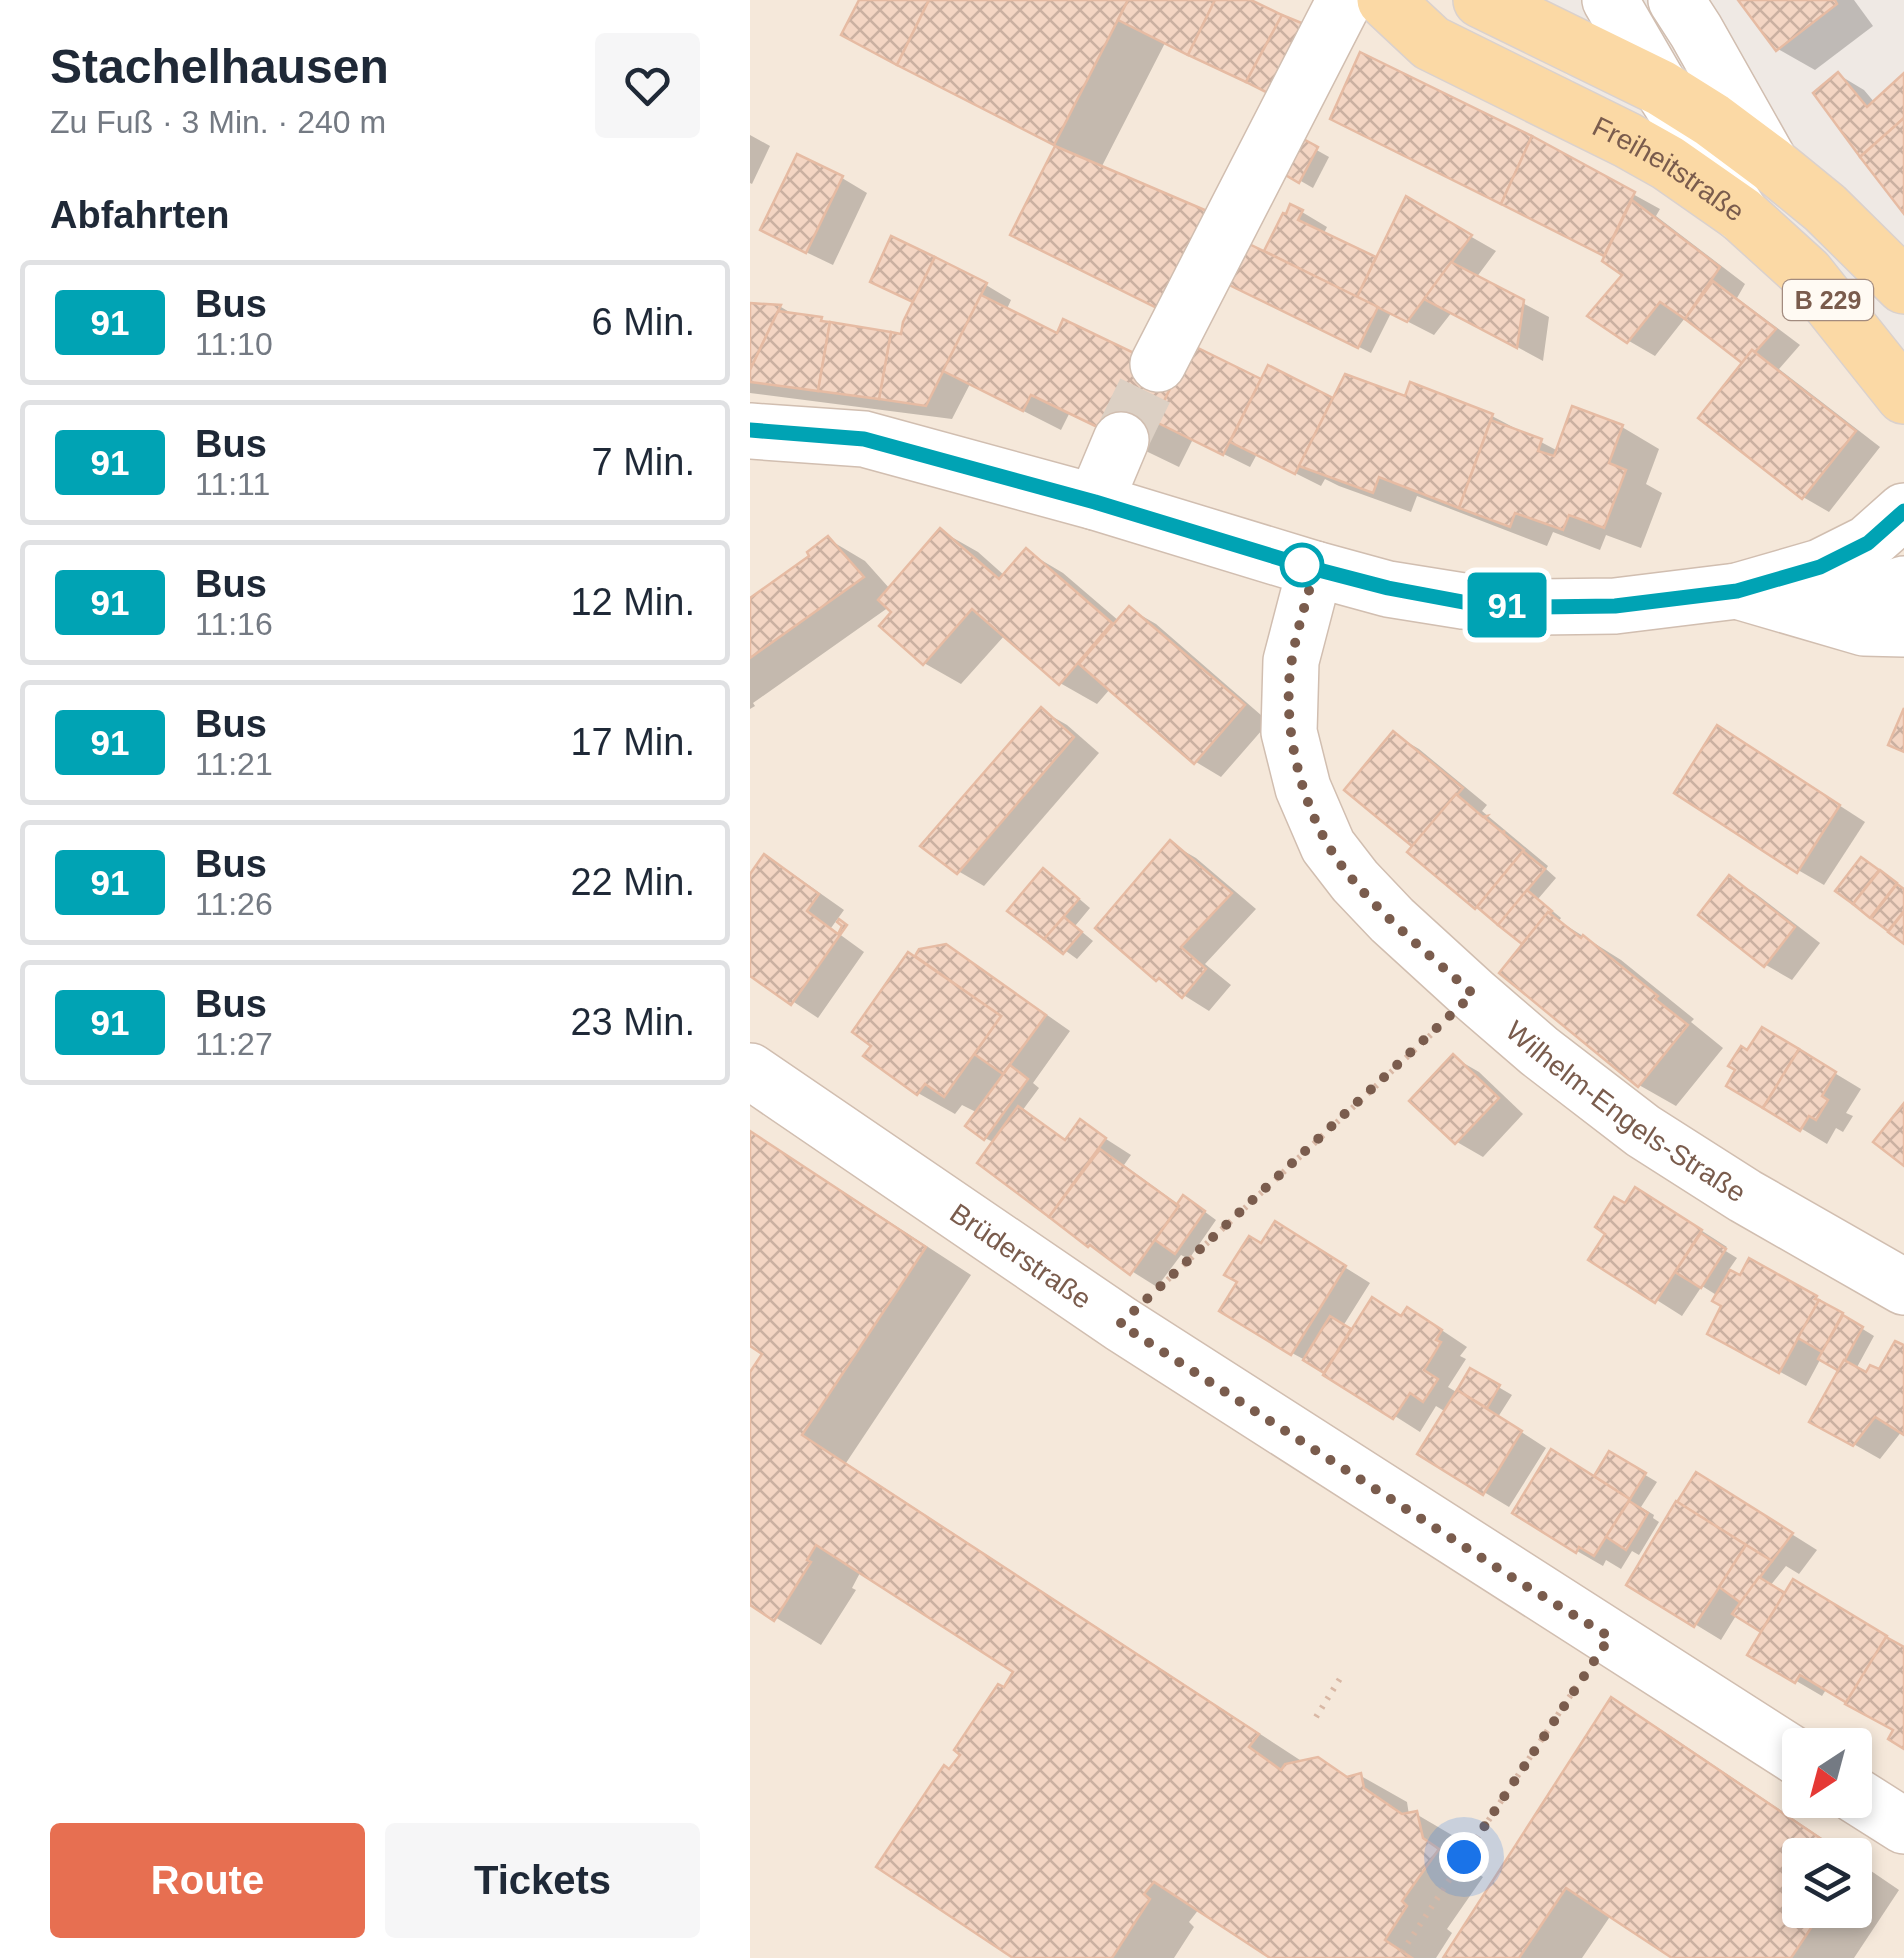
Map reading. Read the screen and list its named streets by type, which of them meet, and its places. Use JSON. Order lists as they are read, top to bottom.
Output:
{
  "streets": {
    "main road": ["Freiheitstraße", "B 229"],
    "street": ["Wilhelm-Engels-Straße", "Brüderstraße"]
  },
  "lines": ["bus line 91"],
  "north": "bottom left",
  "page": {
    "heading": [
      ["Stachelhausen", "Zu Fuß · 3 Min. · 240 m"],
      "Abfahrten"
    ],
    "on_map": "91",
    "list": [
      {
        "mark": "91",
        "name": "Bus",
        "note": "11:10",
        "value": "6 Min."
      },
      {
        "mark": "91",
        "name": "Bus",
        "note": "11:11",
        "value": "7 Min."
      },
      {
        "mark": "91",
        "name": "Bus",
        "note": "11:16",
        "value": "12 Min."
      },
      {
        "mark": "91",
        "name": "Bus",
        "note": "11:21",
        "value": "17 Min."
      },
      {
        "mark": "91",
        "name": "Bus",
        "note": "11:26",
        "value": "22 Min."
      },
      {
        "mark": "91",
        "name": "Bus",
        "note": "11:27",
        "value": "23 Min."
      }
    ],
    "buttons": ["Route", "Tickets"]
  }
}
